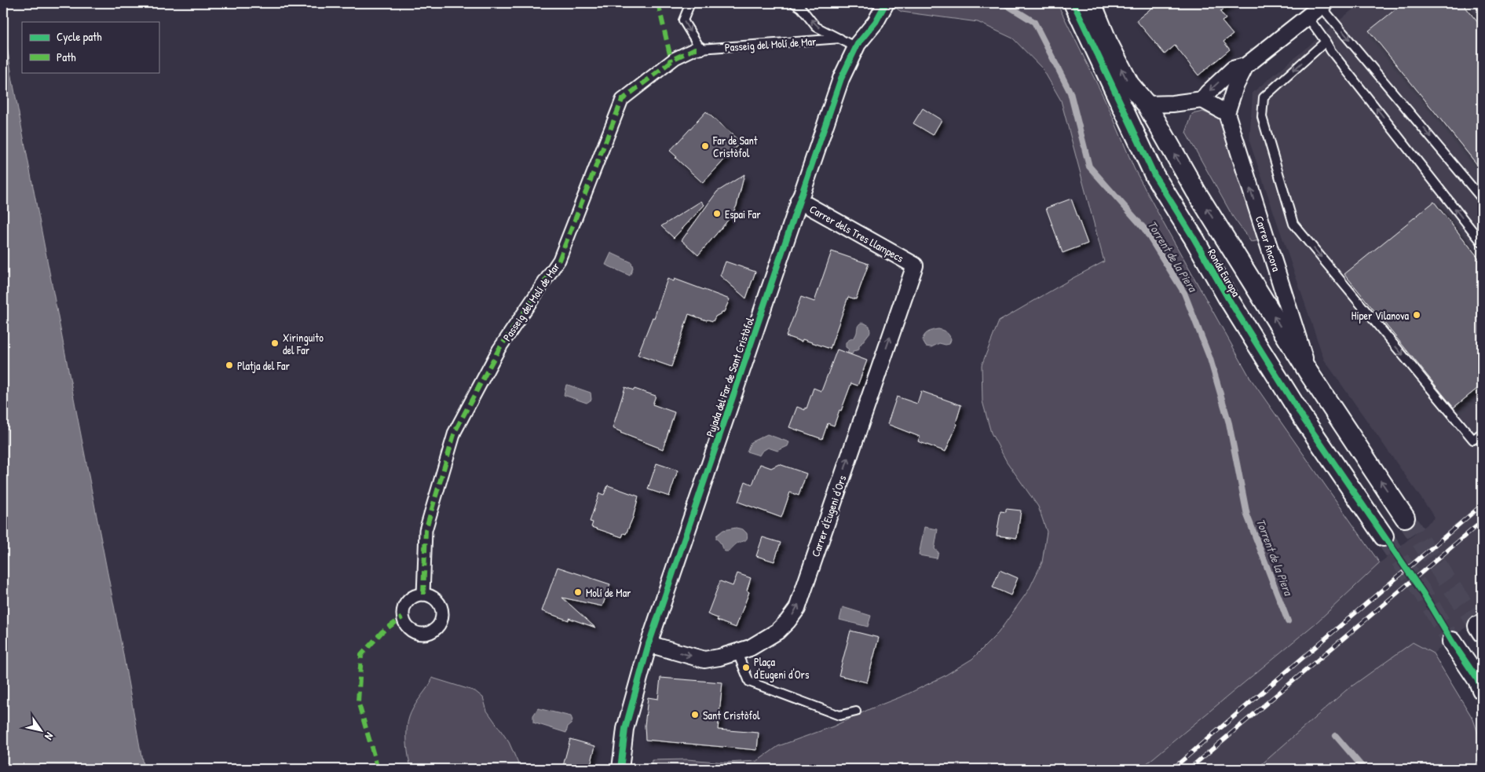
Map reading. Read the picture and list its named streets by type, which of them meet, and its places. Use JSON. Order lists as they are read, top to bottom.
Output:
{
  "streets": {
    "street": [
      "Passeig del Molí de Mar",
      "Carrer dels Tres Llampecs",
      "Carrer Àncora",
      "Ronda Europa",
      "Pujada del Far de Sant Cristòfol",
      "Carrer d'Eugeni d'Ors"
    ]
  },
  "crossings": [
    ["Passeig del Molí de Mar", "Pujada del Far de Sant Cristòfol"],
    ["Carrer dels Tres Llampecs", "Pujada del Far de Sant Cristòfol"],
    ["Carrer dels Tres Llampecs", "Carrer d'Eugeni d'Ors"],
    ["Carrer Àncora", "Ronda Europa"],
    ["Pujada del Far de Sant Cristòfol", "Carrer d'Eugeni d'Ors"]
  ],
  "one_way": ["Carrer Àncora", "Carrer d'Eugeni d'Ors"],
  "water": ["Torrent de la Piera"],
  "places": [
    "Far de Sant Cristòfol",
    "Espai Far",
    "Hiper Vilanova",
    "Xiringuito del Far",
    "Platja del Far",
    "Molí de Mar",
    "Plaça d'Eugeni d'Ors",
    "Sant Cristòfol"
  ],
  "legend": ["Cycle path", "Path"],
  "north": "bottom right"
}
